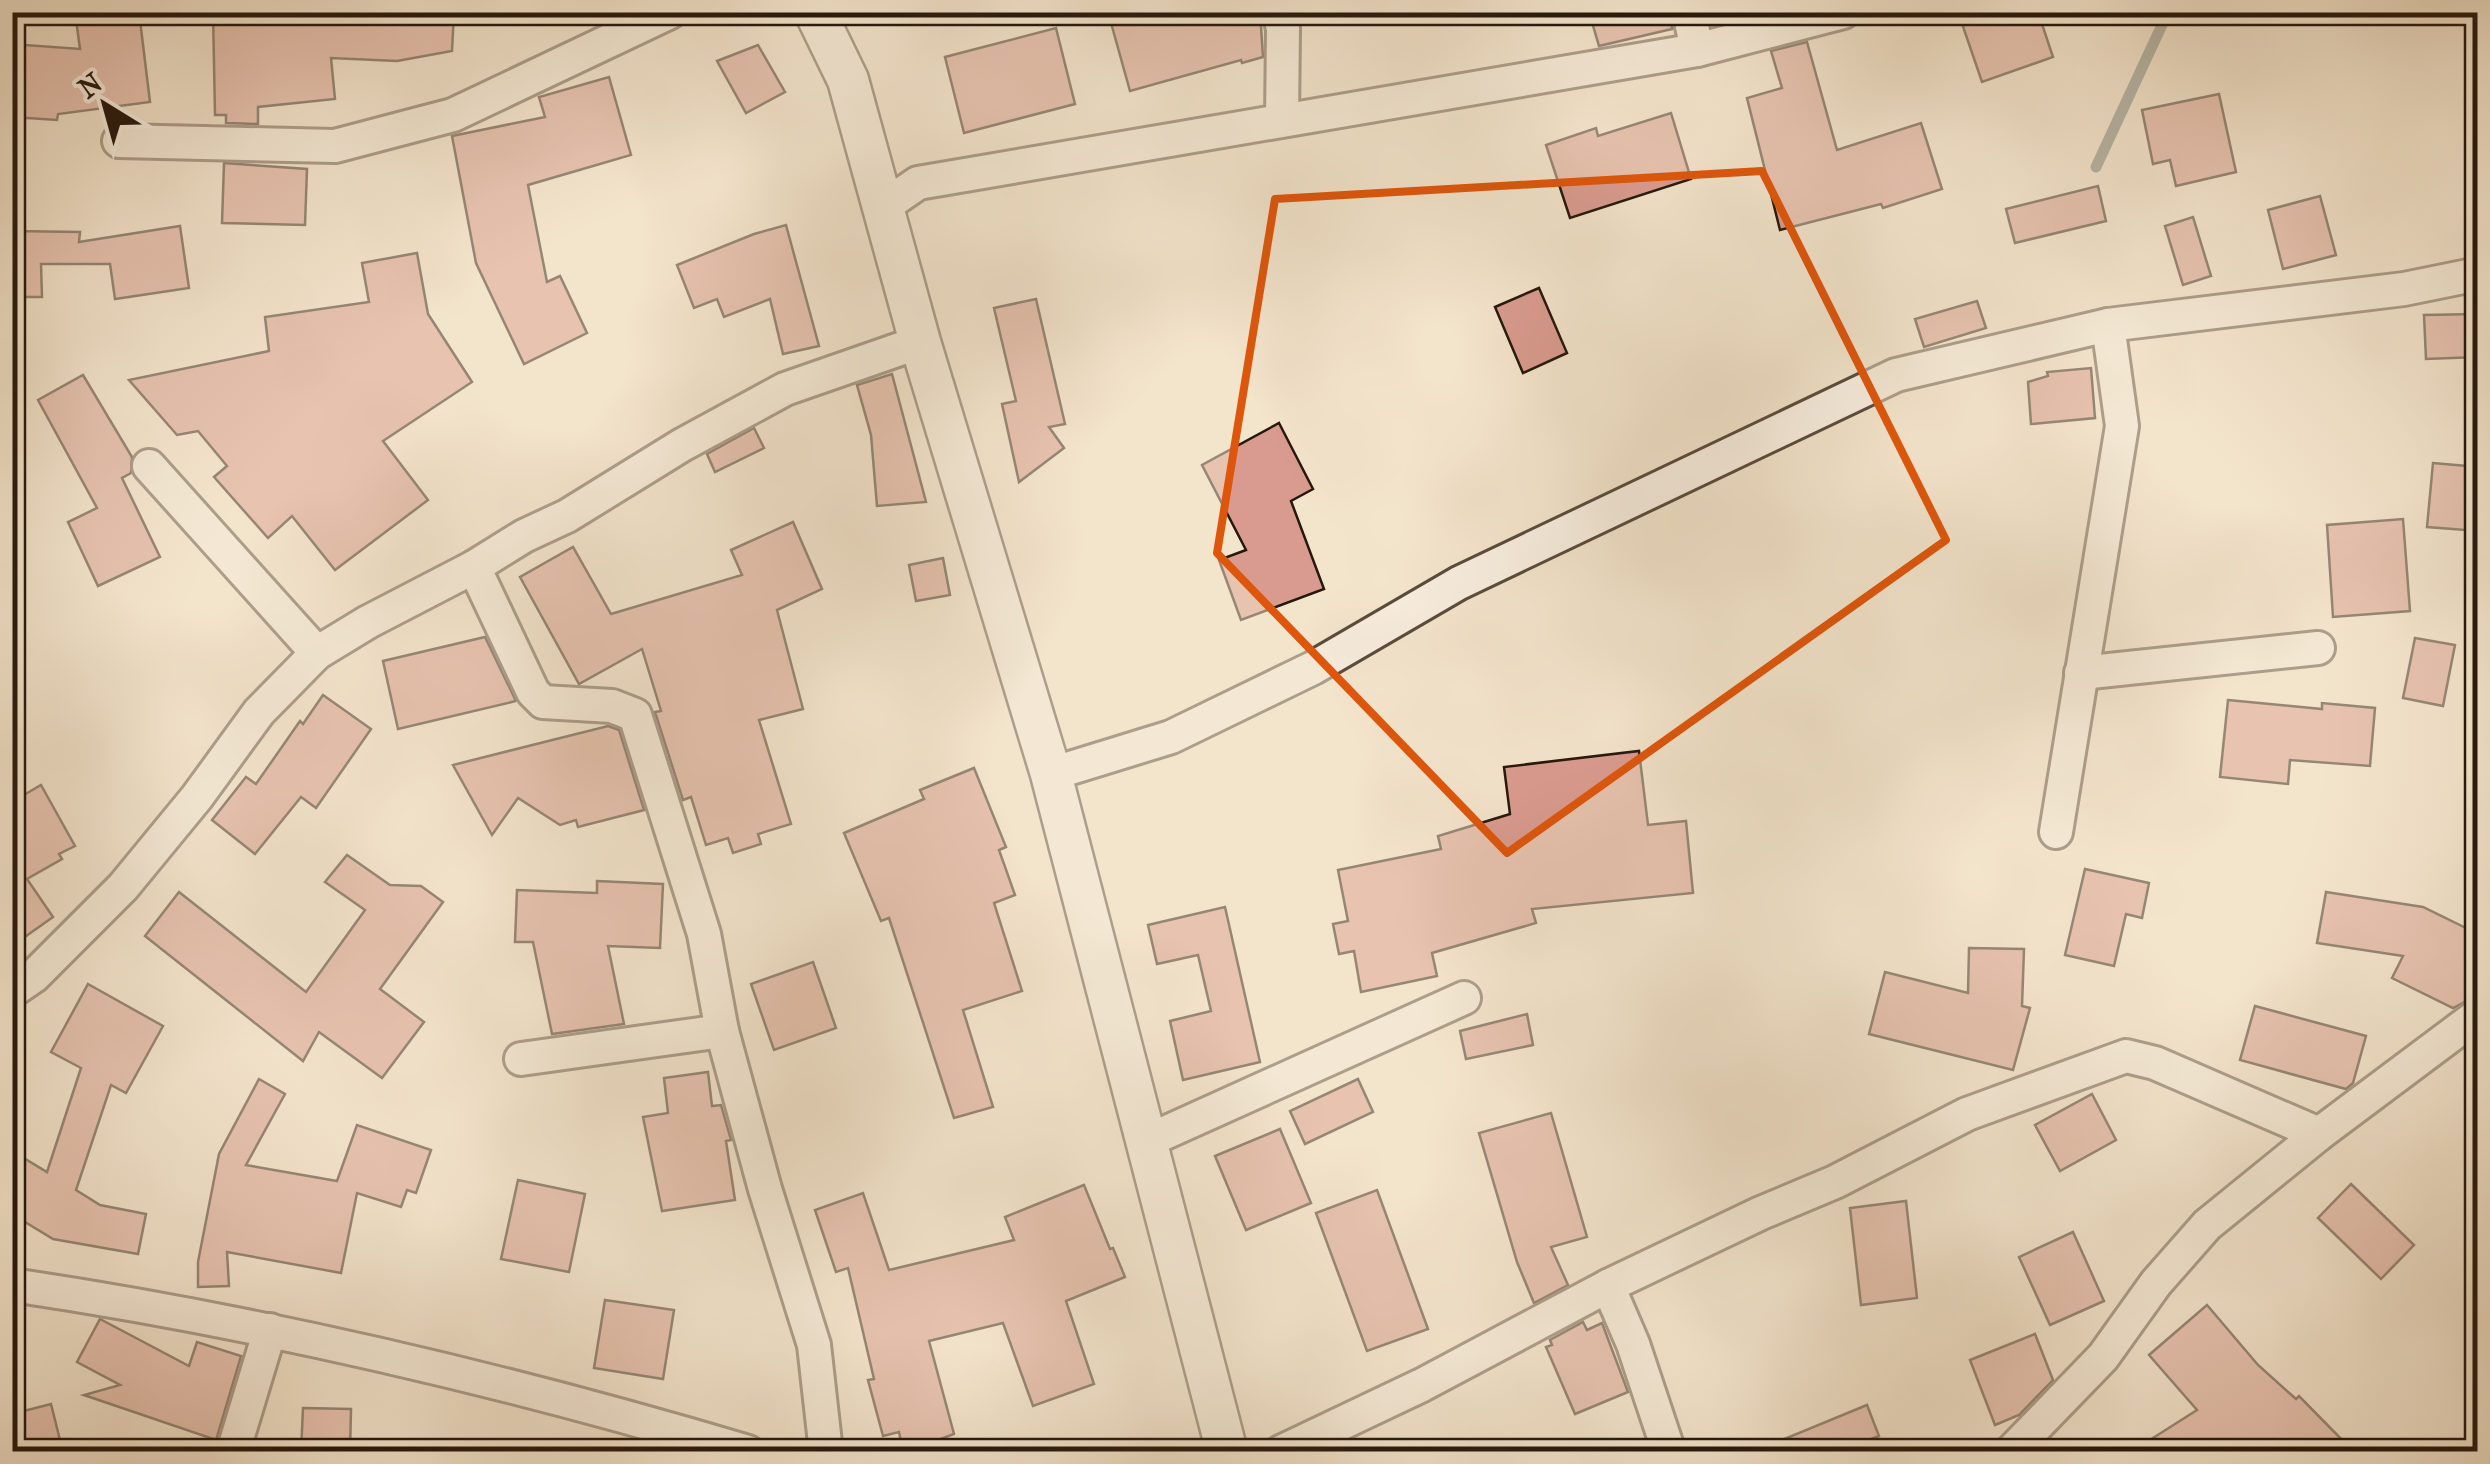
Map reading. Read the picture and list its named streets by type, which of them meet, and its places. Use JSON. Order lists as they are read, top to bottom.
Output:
{
  "north": "top left"
}
